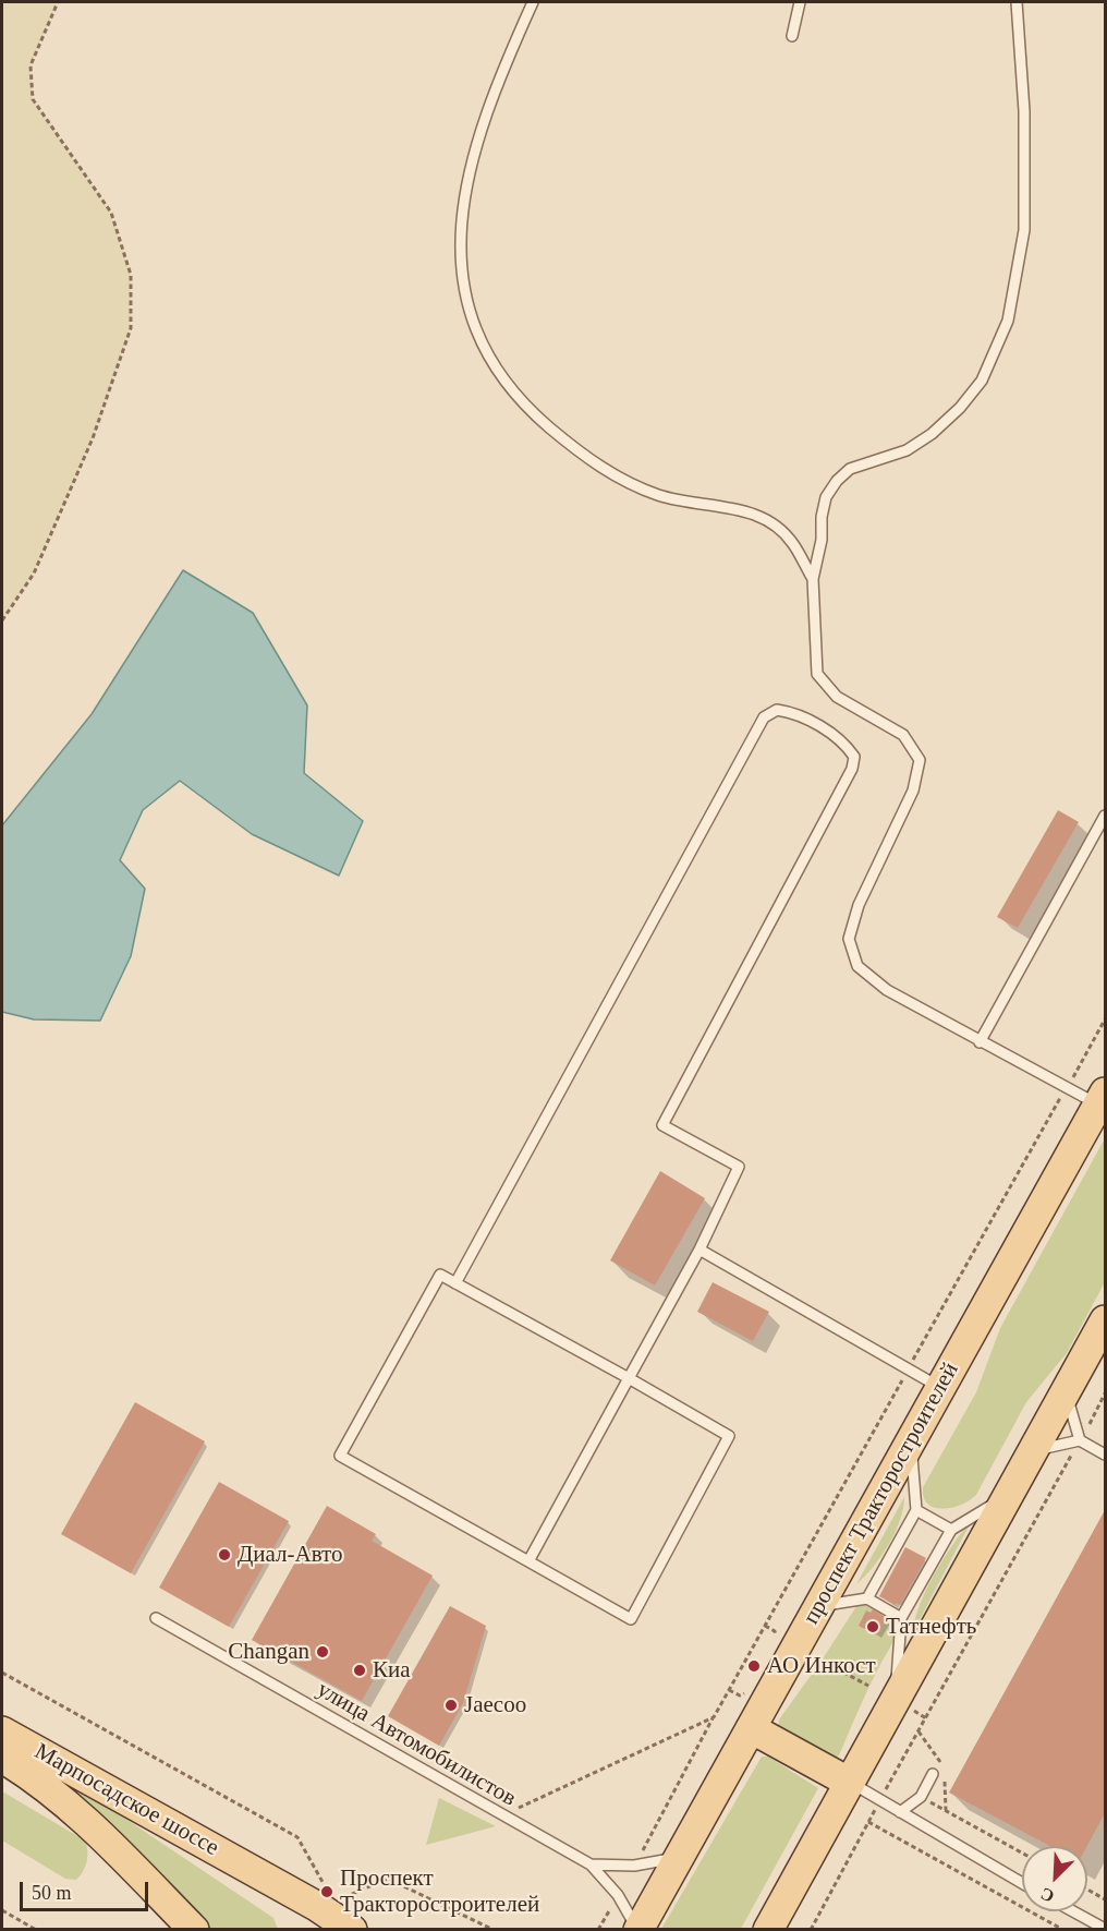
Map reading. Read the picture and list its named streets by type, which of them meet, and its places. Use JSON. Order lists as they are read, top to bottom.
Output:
{
  "streets": {
    "main road": ["проспект Тракторостроителей", "Марпосадское шоссе"],
    "lane": ["улица Автомобилистов"]
  },
  "crossings": [
    ["проспект Тракторостроителей", "улица Автомобилистов"]
  ],
  "places": [
    "Диал-Авто",
    "Татнефть",
    "Changan",
    "АО Инкост",
    "Киа",
    "Jaecoo",
    "Проспект Тракторостроителей"
  ],
  "scale_bar": "50 m",
  "north": "bottom left"
}
